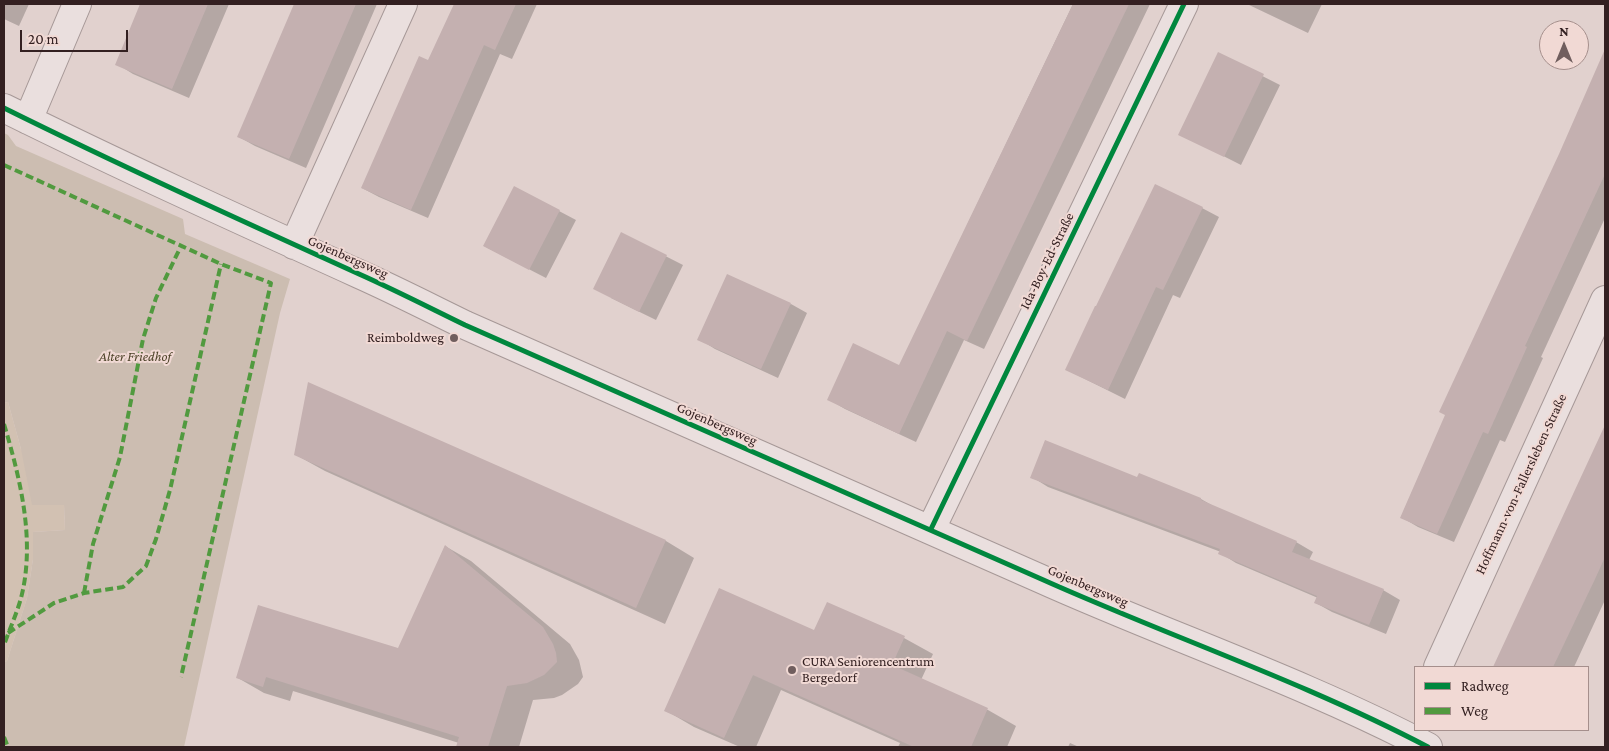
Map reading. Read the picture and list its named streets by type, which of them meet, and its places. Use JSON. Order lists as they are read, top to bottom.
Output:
{
  "streets": {
    "street": ["Gojenbergsweg", "Ida-Boy-Ed-Straße", "Hoffmann-von-Fallersleben-Straße"]
  },
  "crossings": [
    ["Gojenbergsweg", "Ida-Boy-Ed-Straße"]
  ],
  "parks": ["Alter Friedhof"],
  "places": ["Reimboldweg", "CURA Seniorencentrum Bergedorf"],
  "legend": ["Radweg", "Weg"],
  "scale_bar": "20 m",
  "north": "top"
}
